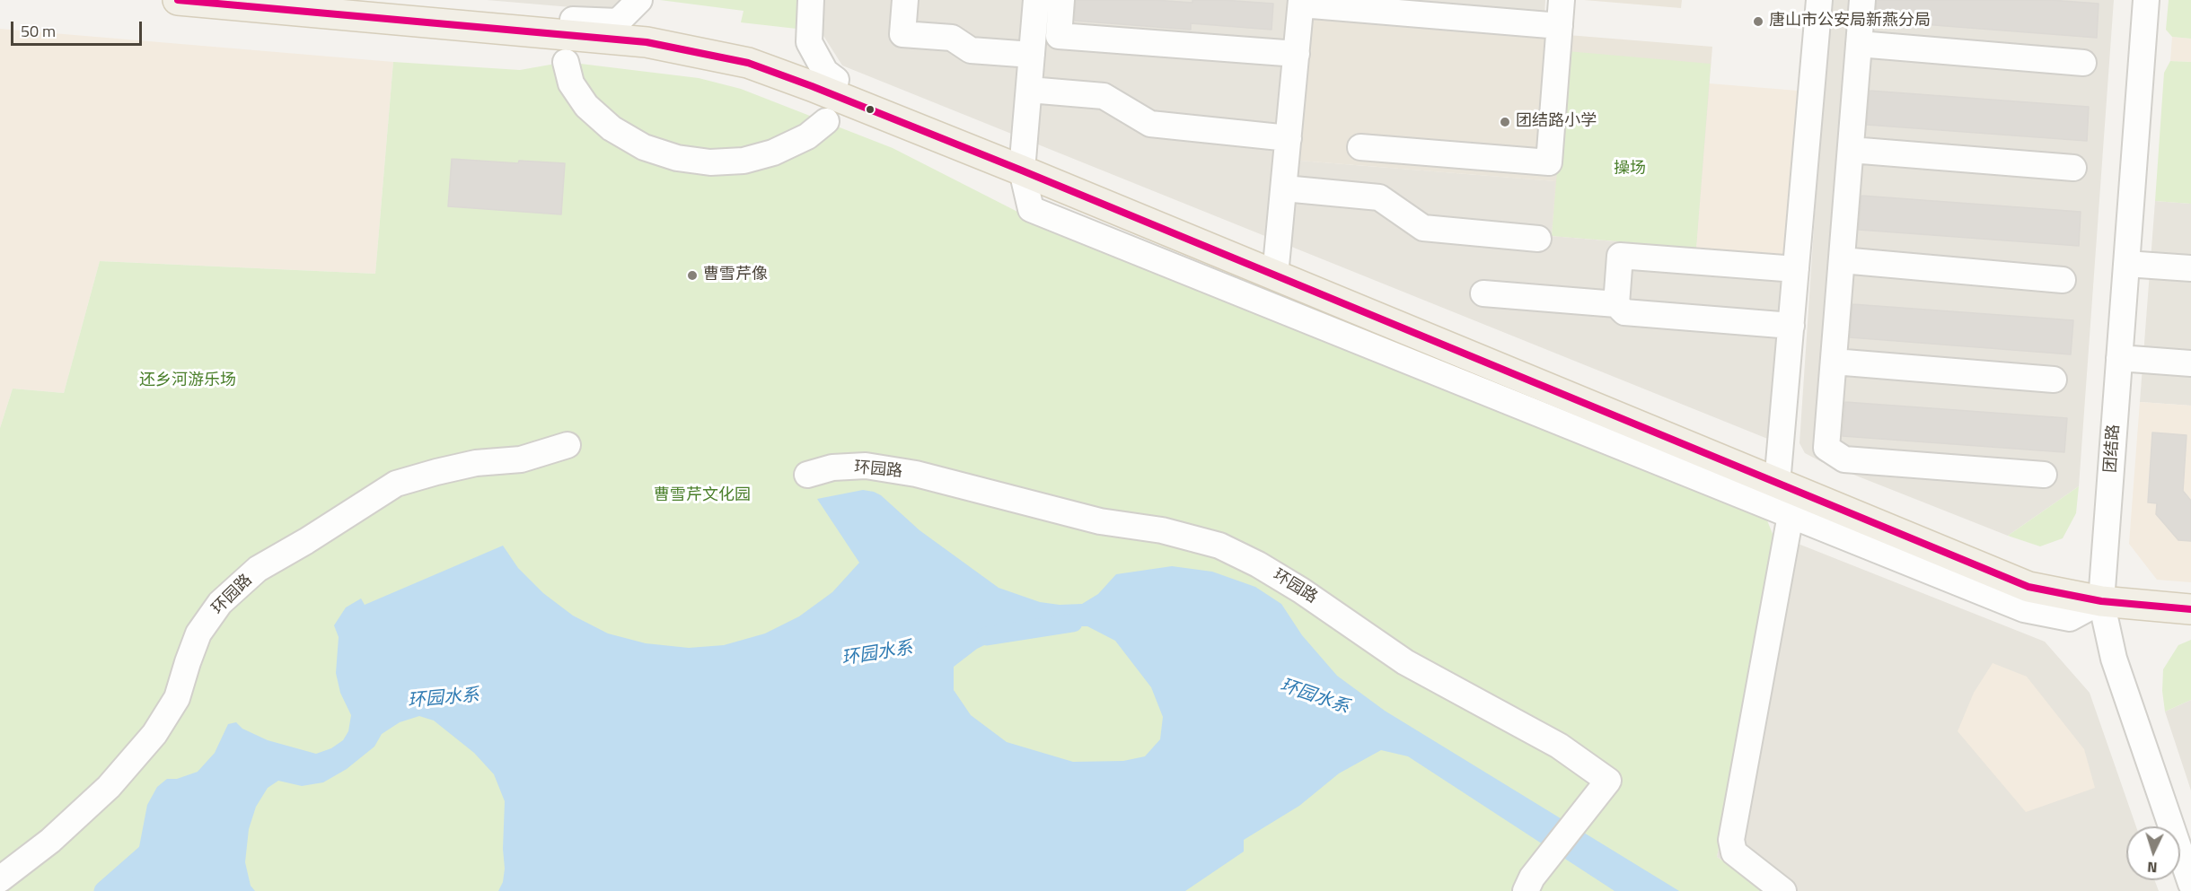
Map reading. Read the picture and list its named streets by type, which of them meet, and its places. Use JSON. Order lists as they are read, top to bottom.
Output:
{
  "streets": {
    "street": ["团结路", "环园路"]
  },
  "water": ["环园水系"],
  "parks": ["操场", "还乡河游乐场", "曹雪芹文化园"],
  "places": ["唐山市公安局新燕分局", "团结路小学", "曹雪芹像"],
  "scale_bar": "50 m",
  "north": "bottom"
}
